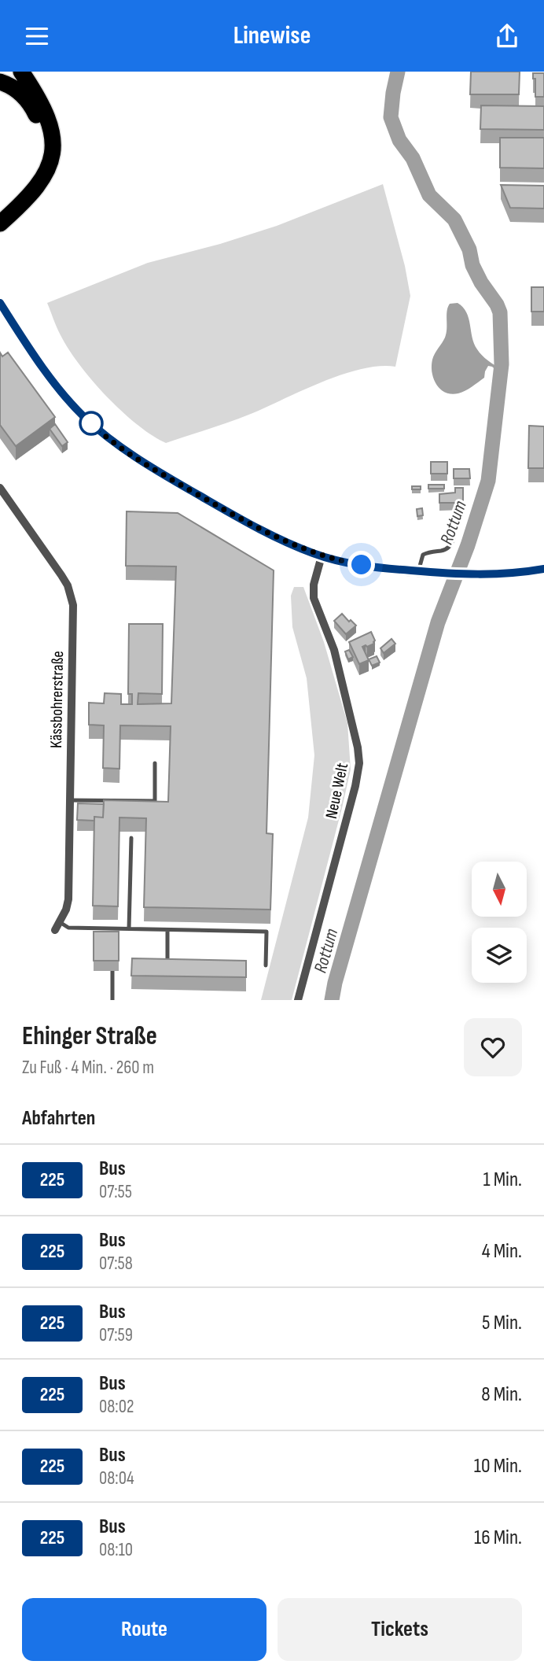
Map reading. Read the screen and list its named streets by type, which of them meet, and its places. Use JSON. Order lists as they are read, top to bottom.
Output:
{
  "streets": {
    "street": ["Kässbohrerstraße", "Neue Welt"]
  },
  "water": ["Rottum"],
  "lines": ["bus line 225"],
  "north": "bottom",
  "page": {
    "header": "Linewise",
    "heading": [
      ["Ehinger Straße", "Zu Fuß · 4 Min. · 260 m"],
      "Abfahrten"
    ],
    "list": [
      {
        "mark": "225",
        "name": "Bus",
        "note": "07:55",
        "value": "1 Min."
      },
      {
        "mark": "225",
        "name": "Bus",
        "note": "07:58",
        "value": "4 Min."
      },
      {
        "mark": "225",
        "name": "Bus",
        "note": "07:59",
        "value": "5 Min."
      },
      {
        "mark": "225",
        "name": "Bus",
        "note": "08:02",
        "value": "8 Min."
      },
      {
        "mark": "225",
        "name": "Bus",
        "note": "08:04",
        "value": "10 Min."
      },
      {
        "mark": "225",
        "name": "Bus",
        "note": "08:10",
        "value": "16 Min."
      }
    ],
    "buttons": ["Route", "Tickets"]
  }
}
